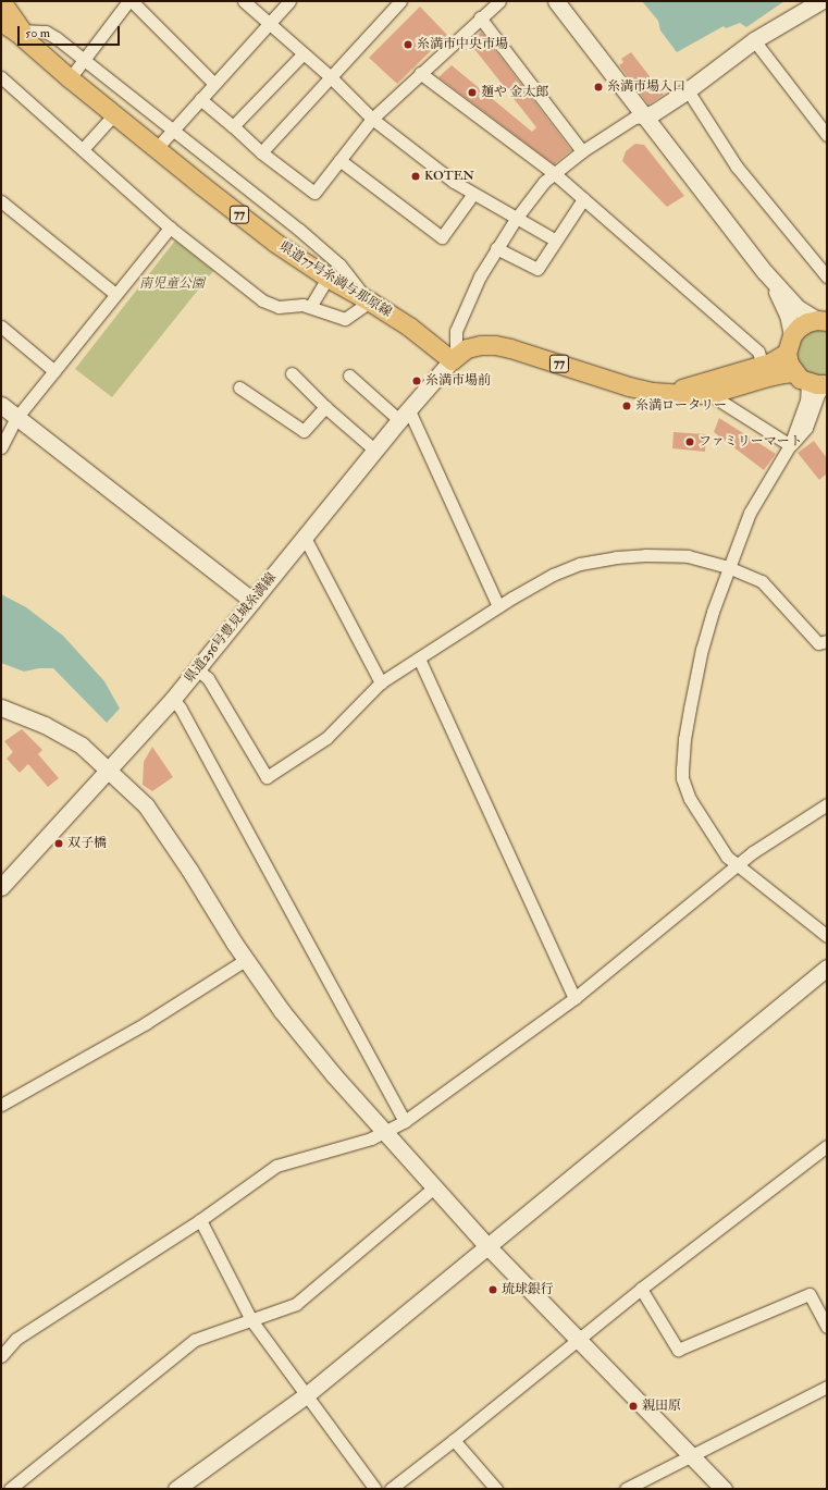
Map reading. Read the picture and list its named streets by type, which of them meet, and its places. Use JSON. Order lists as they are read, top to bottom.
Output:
{
  "streets": {
    "main road": ["77", "県道77号糸満与那原線"],
    "street": ["県道256号豊見城糸満線"]
  },
  "crossings": [
    ["77", "県道77号糸満与那原線"],
    ["77", "県道256号豊見城糸満線"],
    ["県道77号糸満与那原線", "県道256号豊見城糸満線"]
  ],
  "parks": ["南児童公園"],
  "places": [
    "糸満市中央市場",
    "糸満市場入口",
    "麺や 金太郎",
    "KOTEN",
    "糸満市場前",
    "糸満ロータリー",
    "ファミリーマート",
    "双子橋",
    "琉球銀行",
    "親田原"
  ],
  "scale_bar": "50 m"
}
